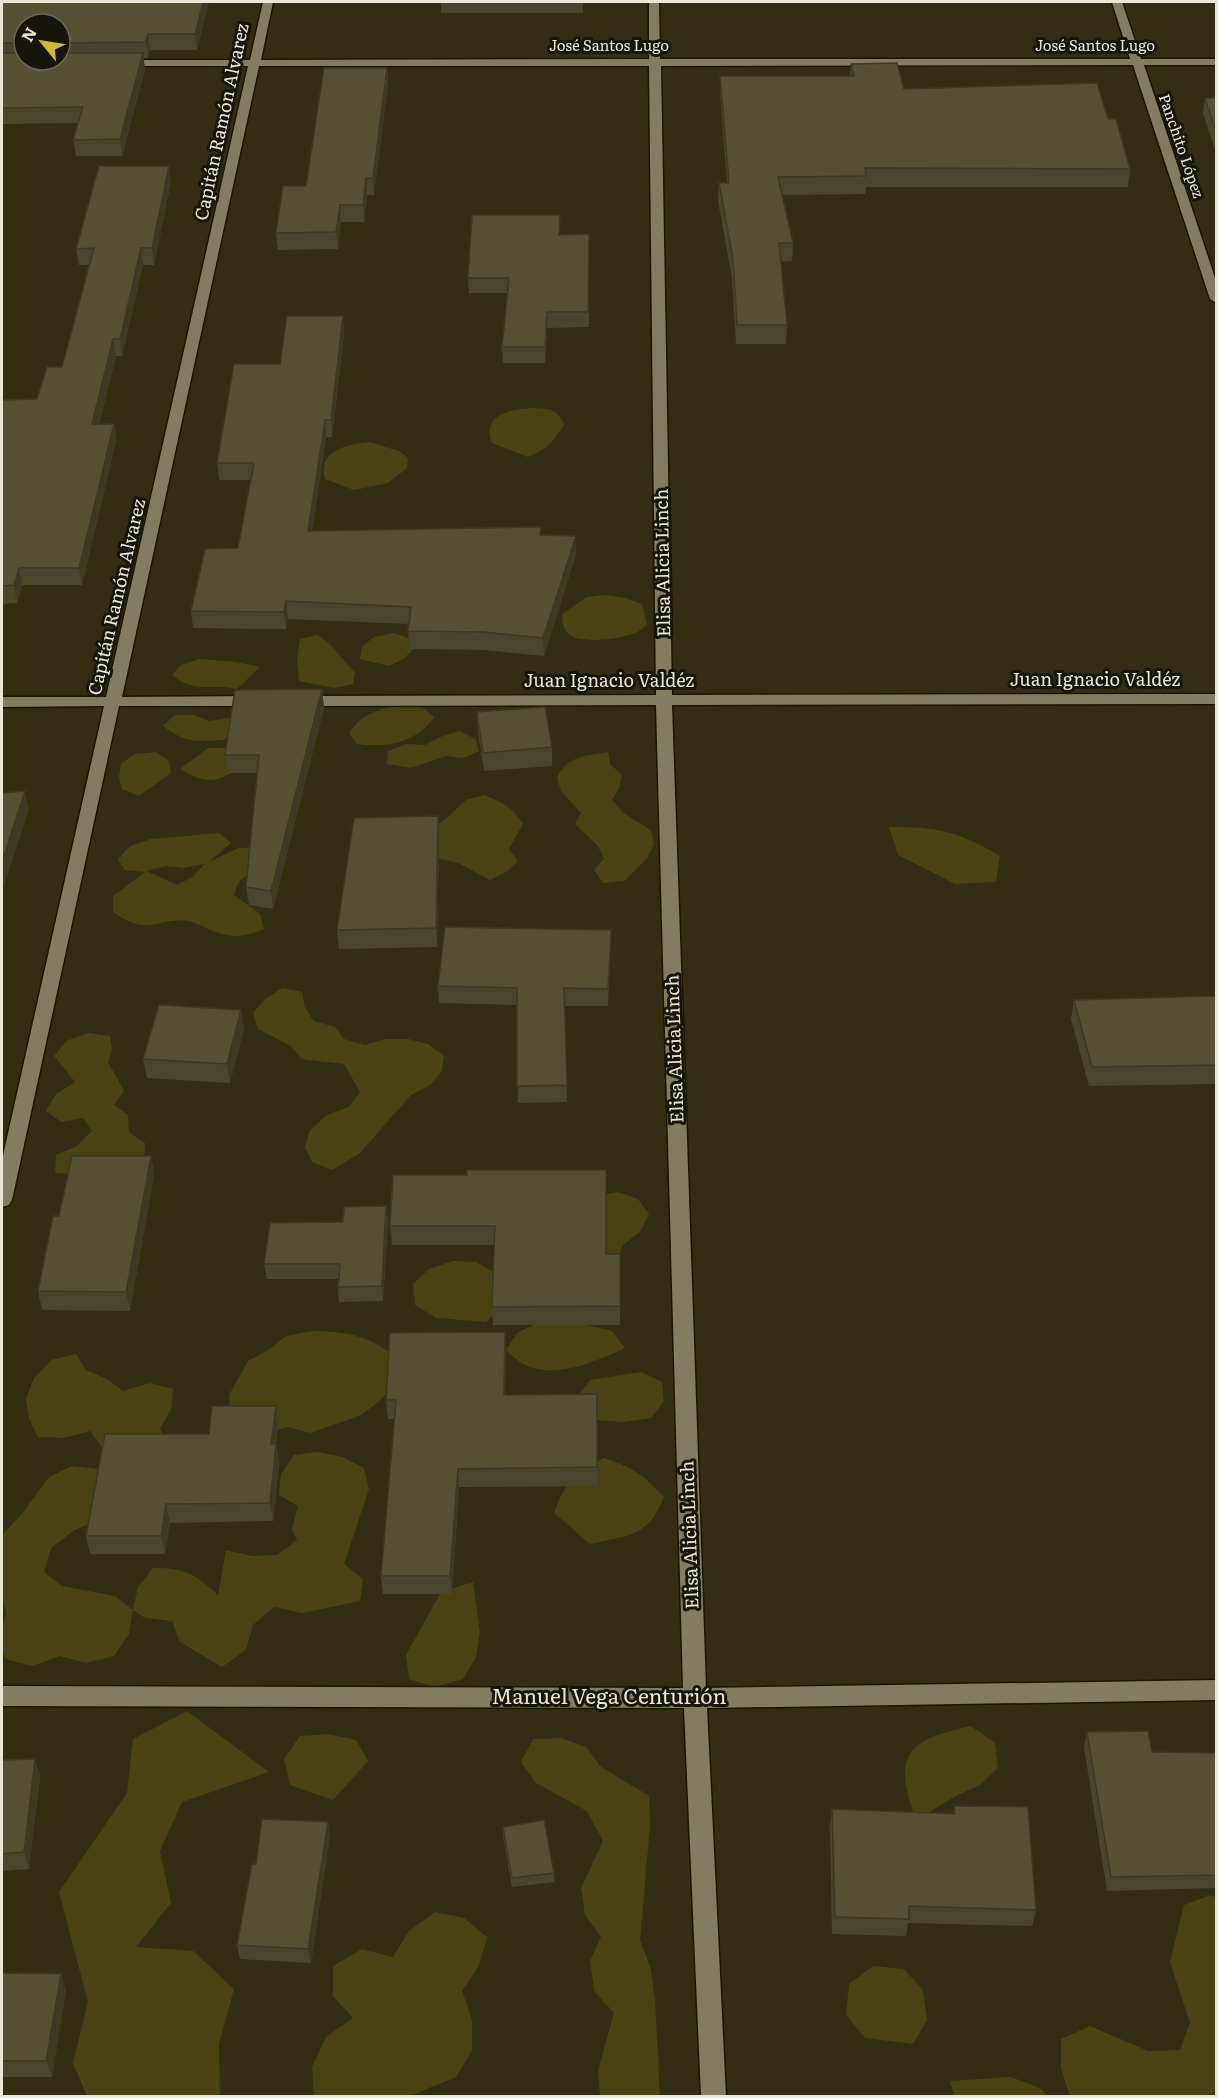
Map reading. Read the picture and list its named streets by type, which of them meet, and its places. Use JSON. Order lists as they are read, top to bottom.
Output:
{
  "streets": {
    "street": [
      "José Santos Lugo",
      "Capitán Ramón Alvarez",
      "Panchito López",
      "Elisa Alicia Linch",
      "Juan Ignacio Valdéz",
      "Manuel Vega Centurión"
    ]
  },
  "crossings": [
    ["José Santos Lugo", "Capitán Ramón Alvarez"],
    ["José Santos Lugo", "Panchito López"],
    ["José Santos Lugo", "Elisa Alicia Linch"],
    ["Capitán Ramón Alvarez", "Juan Ignacio Valdéz"],
    ["Elisa Alicia Linch", "Juan Ignacio Valdéz"],
    ["Elisa Alicia Linch", "Manuel Vega Centurión"]
  ],
  "north": "top left"
}
